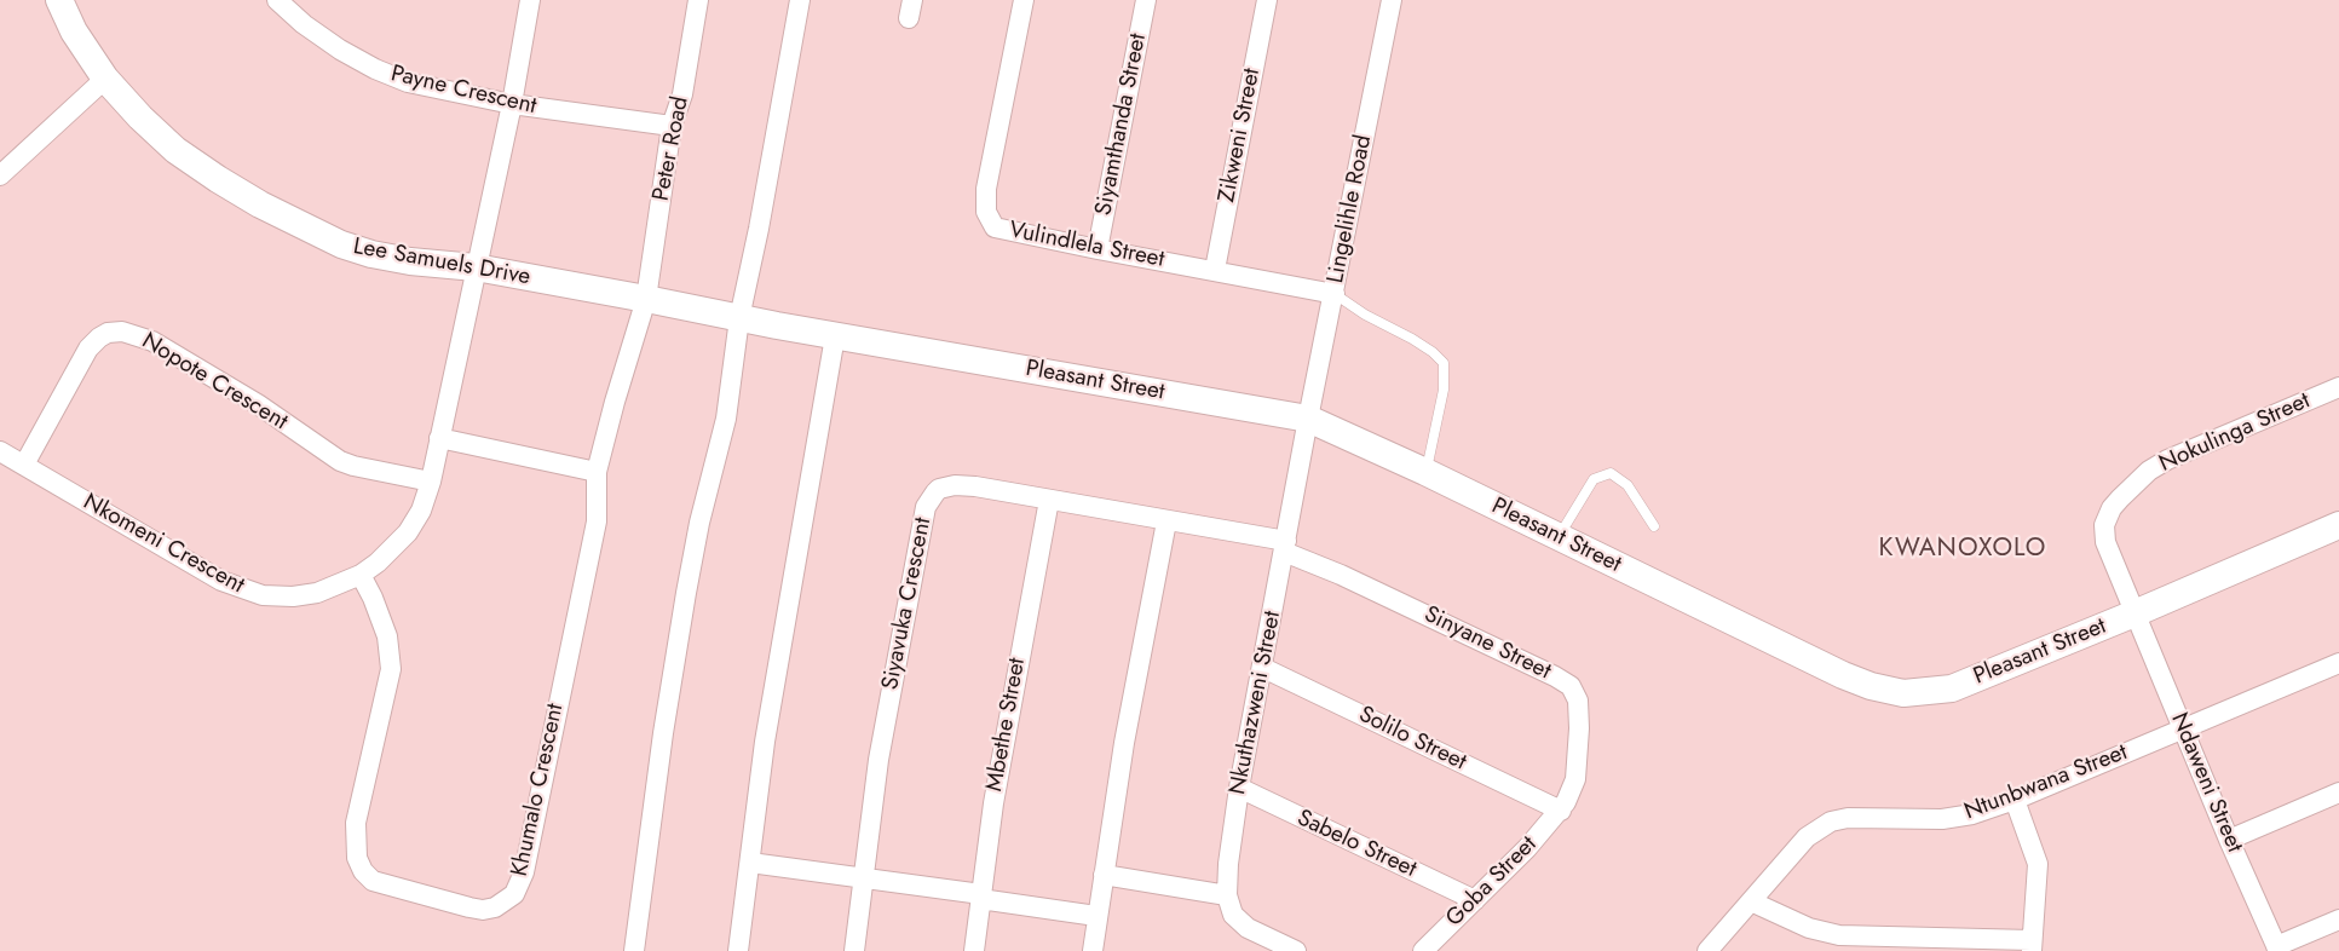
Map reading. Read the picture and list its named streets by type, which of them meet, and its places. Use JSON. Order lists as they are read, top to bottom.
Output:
{
  "streets": {
    "street": [
      "Payne Crescent",
      "Siyamthanda Street",
      "Zikweni Street",
      "Peter Road",
      "Lingelihle Road",
      "Vulindlela Street",
      "Lee Samuels Drive",
      "Pleasant Street",
      "Nopote Crescent",
      "Nokulinga Street",
      "Nkomeni Crescent",
      "Siyavuka Crescent",
      "Sinyane Street",
      "Nkuthazweni Street",
      "Mbethe Street",
      "Solilo Street",
      "Ntunbwana Street",
      "Ndaweni Street",
      "Khumalo Crescent",
      "Sabelo Street",
      "Goba Street"
    ]
  },
  "crossings": [
    ["Payne Crescent", "Peter Road"],
    ["Payne Crescent", "Nkomeni Crescent"],
    ["Siyamthanda Street", "Vulindlela Street"],
    ["Zikweni Street", "Vulindlela Street"],
    ["Peter Road", "Lee Samuels Drive"],
    ["Peter Road", "Khumalo Crescent"],
    ["Lingelihle Road", "Vulindlela Street"],
    ["Lingelihle Road", "Pleasant Street"],
    ["Lingelihle Road", "Nkuthazweni Street"],
    ["Lee Samuels Drive", "Pleasant Street"],
    ["Lee Samuels Drive", "Nkomeni Crescent"],
    ["Lee Samuels Drive", "Khumalo Crescent"],
    ["Pleasant Street", "Nokulinga Street"],
    ["Pleasant Street", "Nkuthazweni Street"],
    ["Pleasant Street", "Ndaweni Street"],
    ["Nopote Crescent", "Nkomeni Crescent"],
    ["Nokulinga Street", "Ndaweni Street"],
    ["Nkomeni Crescent", "Khumalo Crescent"],
    ["Siyavuka Crescent", "Sinyane Street"],
    ["Siyavuka Crescent", "Nkuthazweni Street"],
    ["Siyavuka Crescent", "Mbethe Street"],
    ["Sinyane Street", "Nkuthazweni Street"],
    ["Sinyane Street", "Solilo Street"],
    ["Sinyane Street", "Goba Street"],
    ["Nkuthazweni Street", "Solilo Street"],
    ["Nkuthazweni Street", "Sabelo Street"],
    ["Solilo Street", "Goba Street"],
    ["Ntunbwana Street", "Ndaweni Street"],
    ["Sabelo Street", "Goba Street"]
  ],
  "districts": ["KWANOXOLO"]
}
